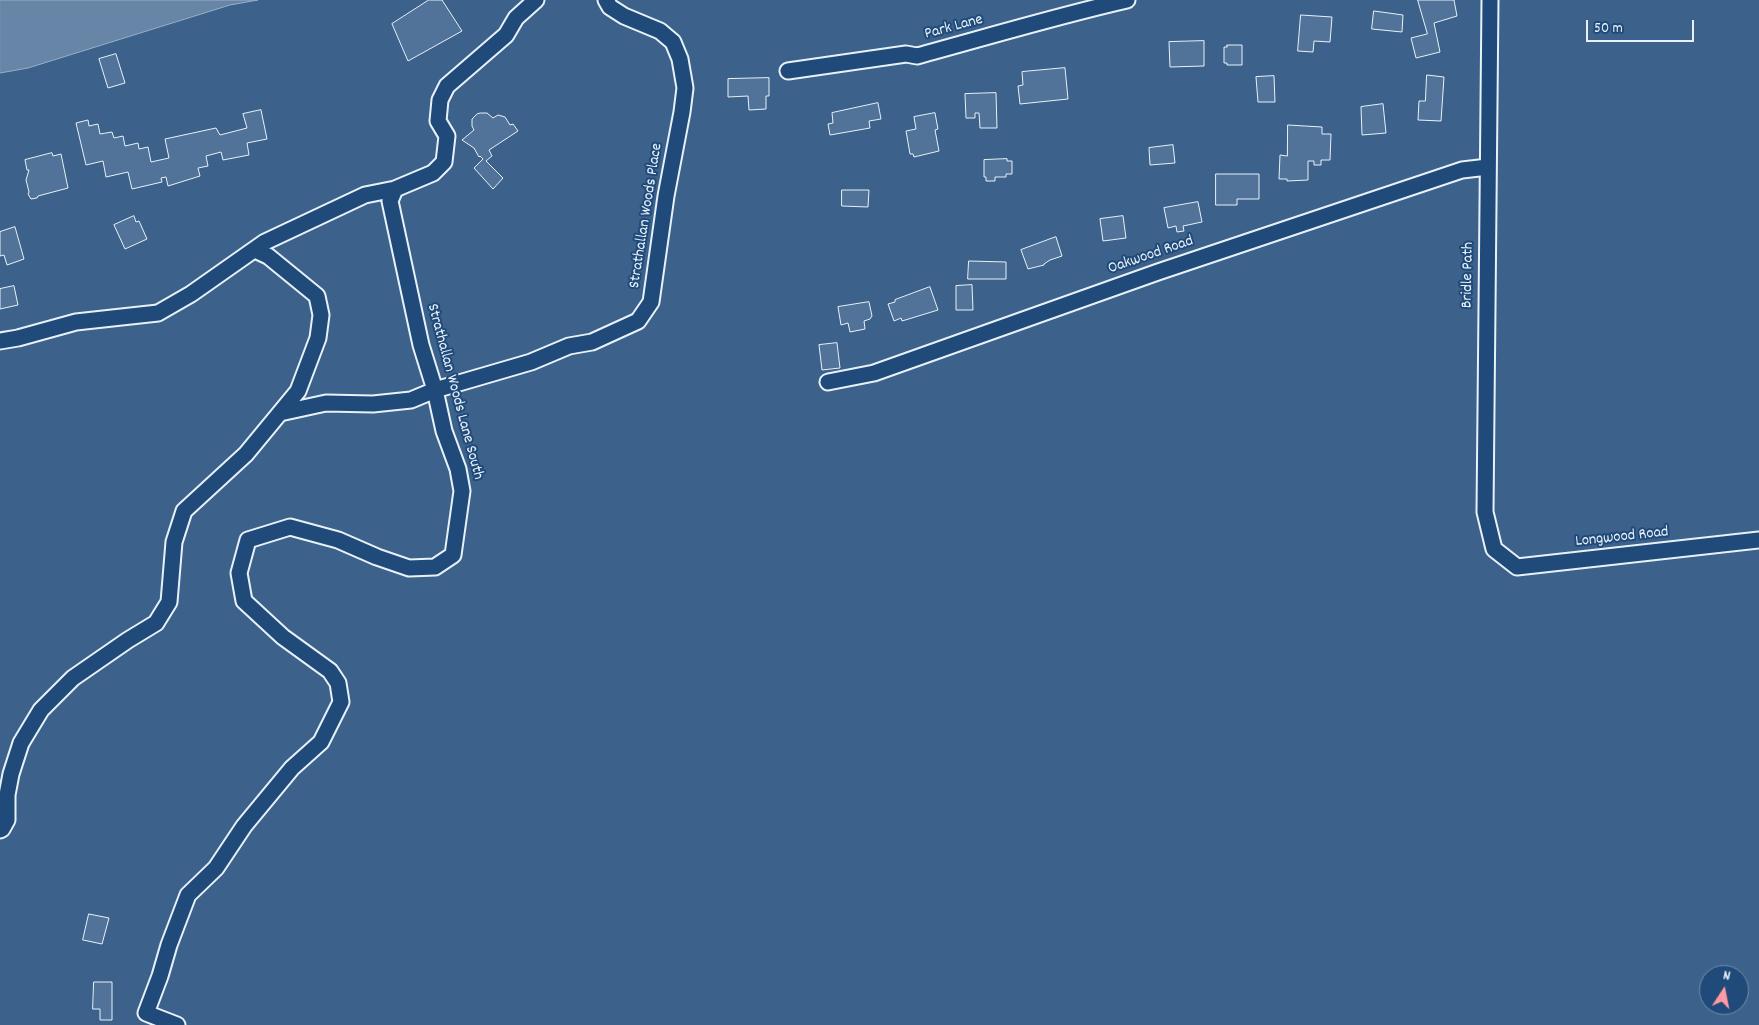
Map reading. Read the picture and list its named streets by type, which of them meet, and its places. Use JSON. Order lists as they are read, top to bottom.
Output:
{
  "streets": {
    "street": [
      "Park Lane",
      "Strathallan Woods Place",
      "Oakwood Road",
      "Bridle Path",
      "Strathallan Woods Lane South",
      "Longwood Road"
    ]
  },
  "crossings": [
    ["Strathallan Woods Place", "Strathallan Woods Lane South"],
    ["Oakwood Road", "Bridle Path"],
    ["Bridle Path", "Longwood Road"]
  ],
  "scale_bar": "50 m",
  "north": "top"
}
